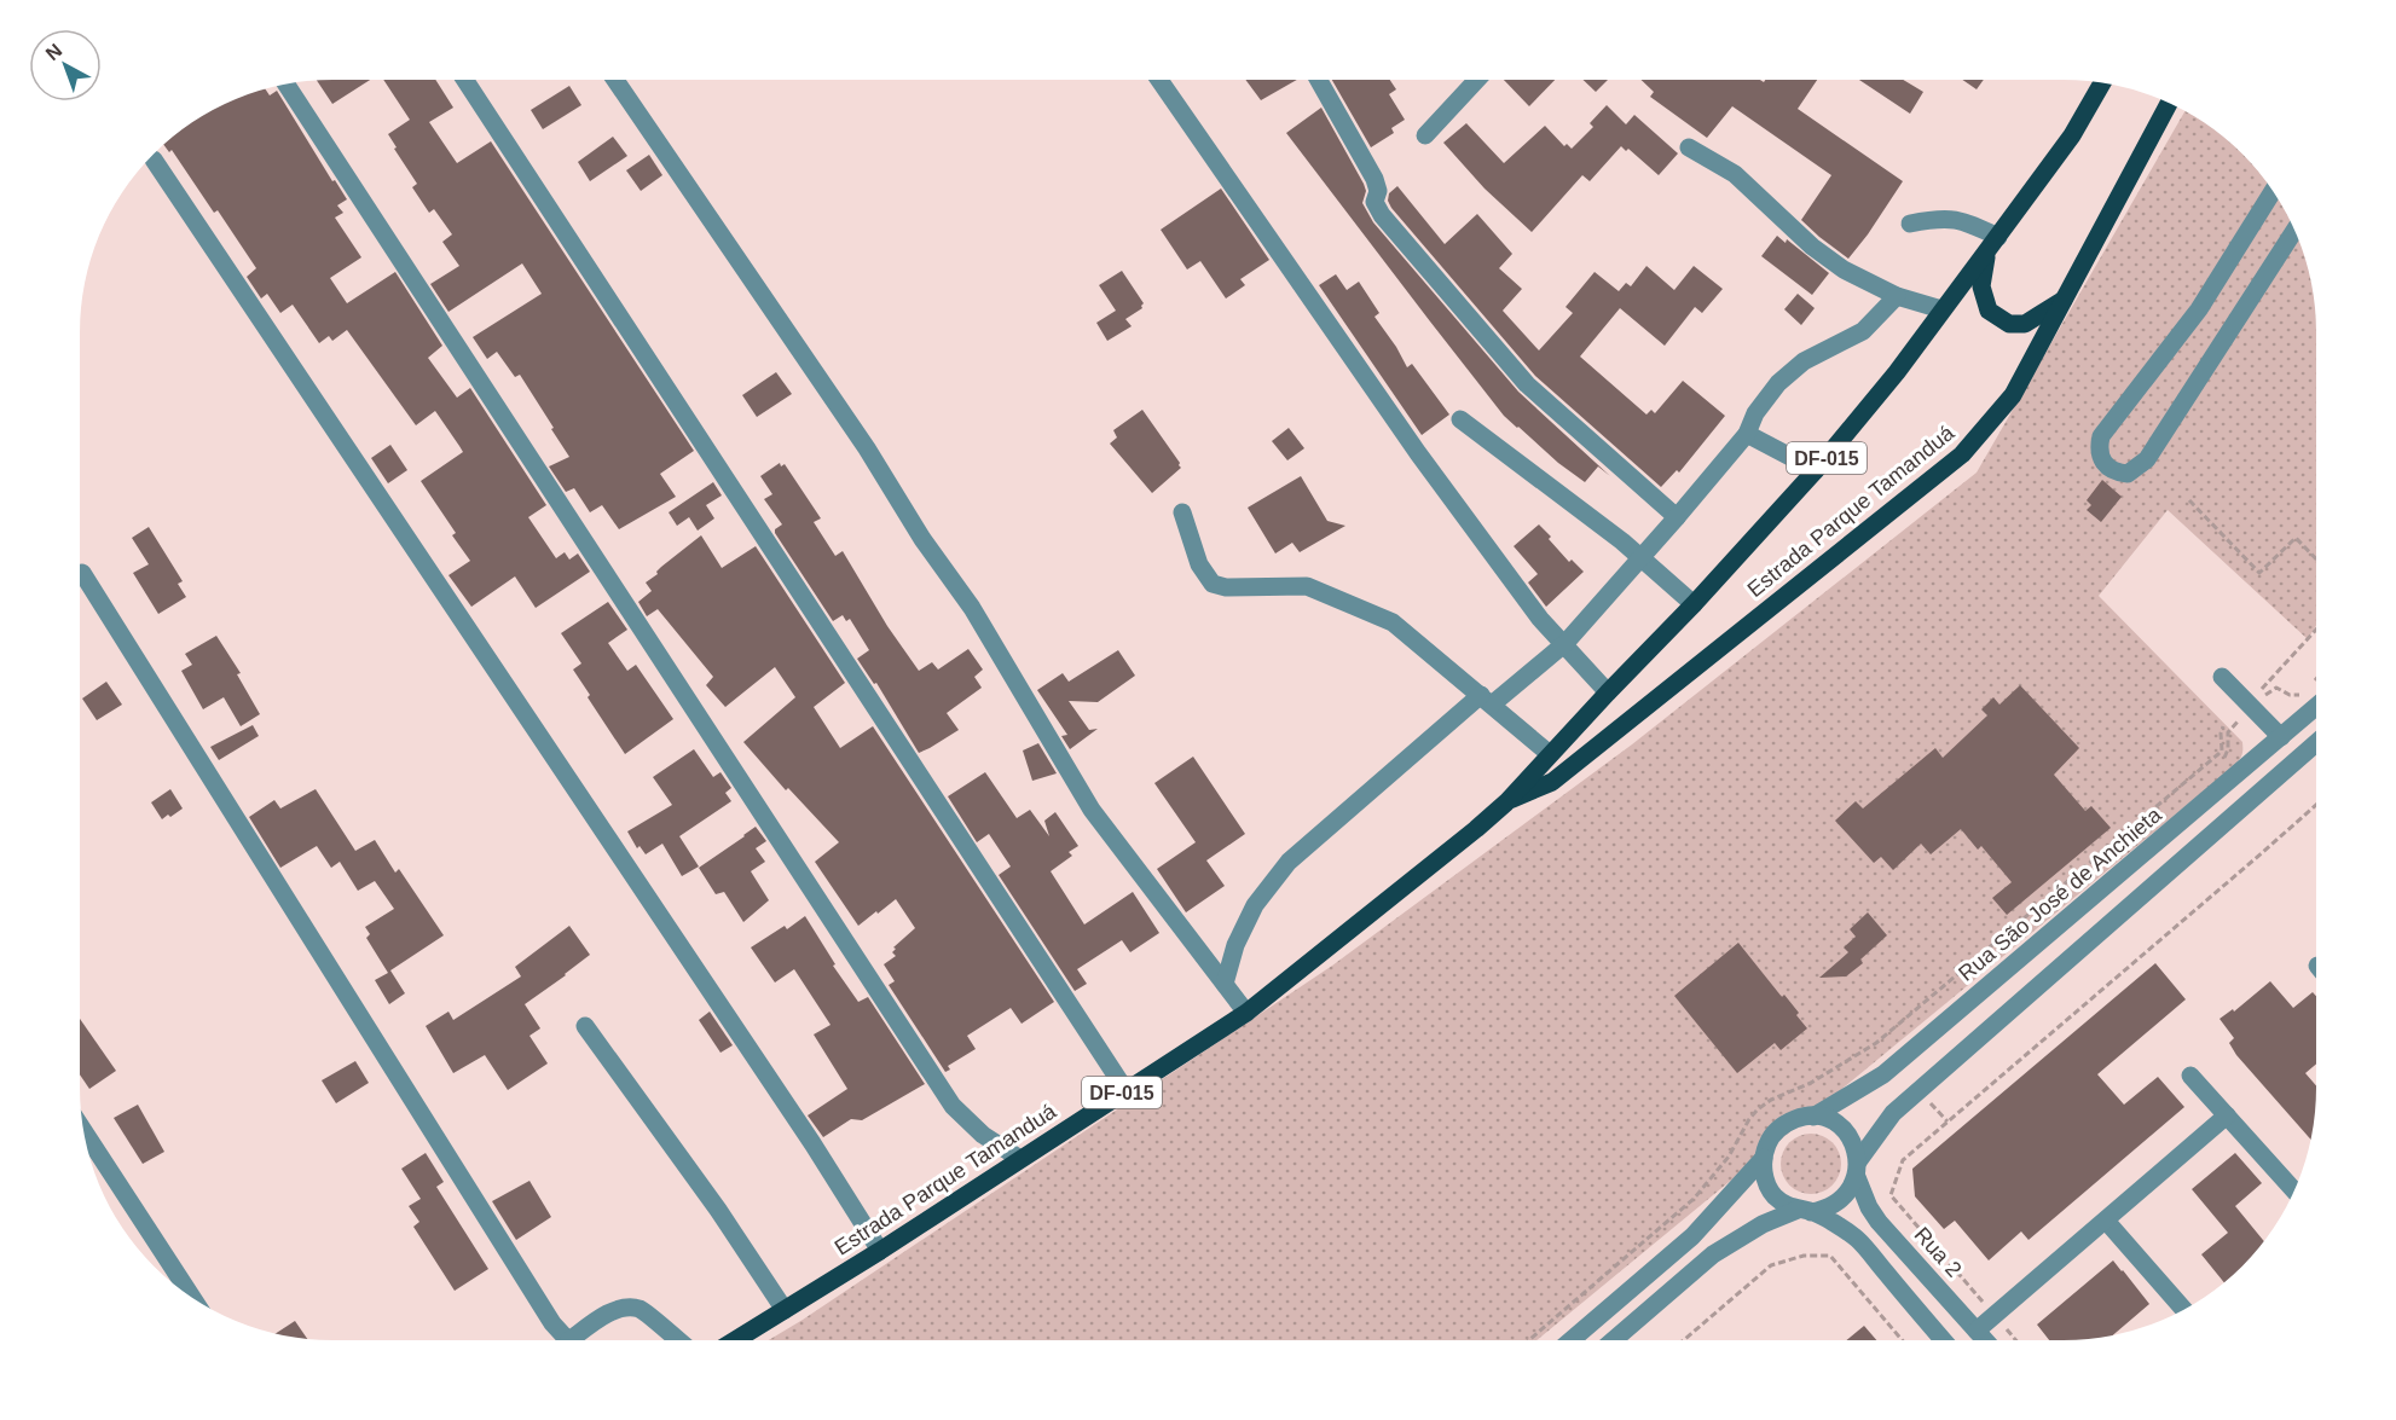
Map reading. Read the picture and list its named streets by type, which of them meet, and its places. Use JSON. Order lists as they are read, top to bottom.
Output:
{
  "streets": {
    "main road": ["DF-015", "Estrada Parque Tamanduá"],
    "street": ["Rua São José de Anchieta", "Rua 2"]
  },
  "crossings": [
    ["Rua São José de Anchieta", "Rua 2"]
  ],
  "north": "top left"
}
